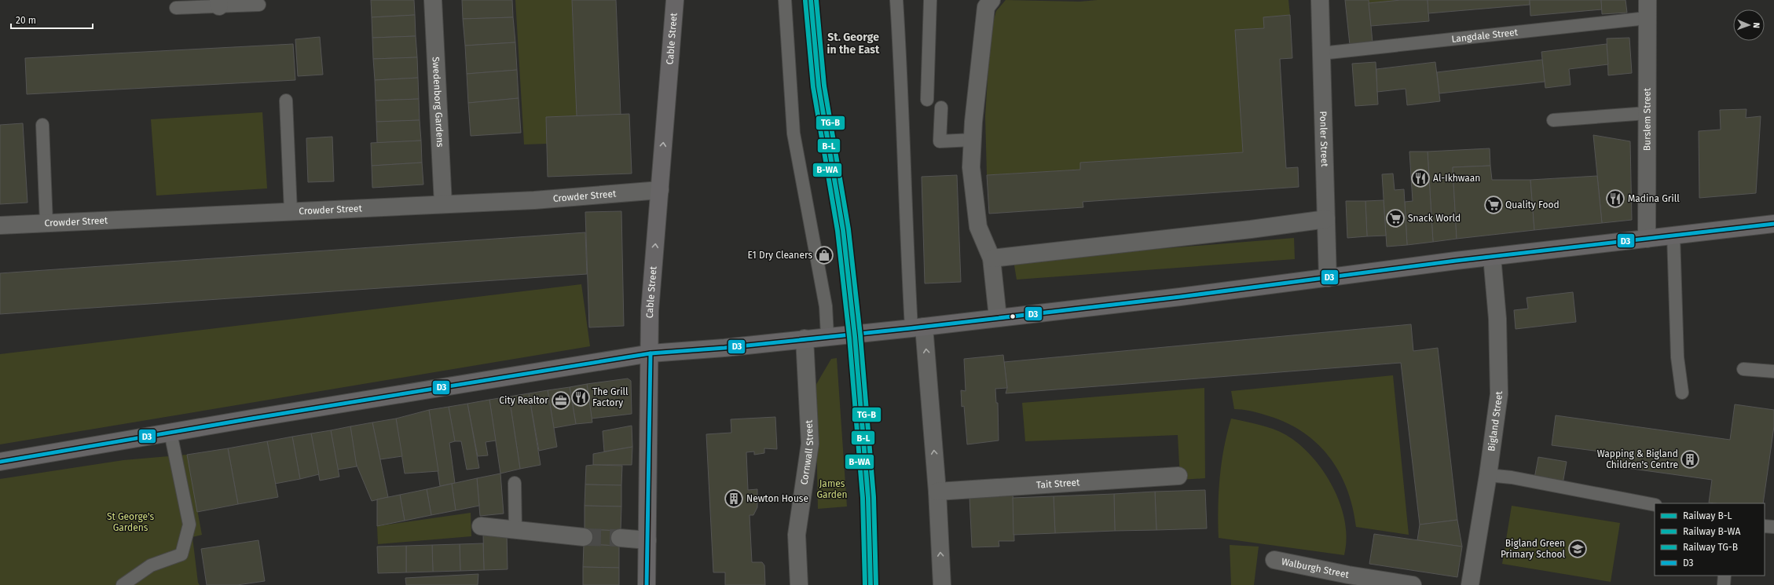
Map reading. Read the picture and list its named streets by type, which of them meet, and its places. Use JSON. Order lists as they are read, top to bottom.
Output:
{
  "streets": {
    "main road": ["Cable Street"],
    "street": [
      "Swedenborg Gardens",
      "Burslem Street",
      "Ponler Street",
      "Crowder Street",
      "Bigland Street",
      "Cornwall Street",
      "Tait Street",
      "Walburgh Street"
    ],
    "lane": ["Langdale Street"]
  },
  "crossings": [
    ["Langdale Street", "Burslem Street"],
    ["Langdale Street", "Ponler Street"],
    ["Cable Street", "Crowder Street"],
    ["Swedenborg Gardens", "Crowder Street"]
  ],
  "one_way": ["Cable Street"],
  "districts": ["St. George in the East"],
  "parks": ["James Garden", "St George's Gardens"],
  "places": {
    "restaurant": ["Al-Ikhwaan", "Madina Grill", "The Grill Factory"],
    "supermarket": ["Quality Food", "Snack World"],
    "shop": ["E1 Dry Cleaners"],
    "office": ["City Realtor"],
    "building": ["Wapping & Bigland Children's Centre", "Newton House"],
    "school or university": ["Bigland Green Primary School"]
  },
  "lines": [
    "rail line B-L",
    "rail line TG-B",
    "rail line B-WA",
    "transit line D3"
  ],
  "legend": [
    "Railway B-L",
    "Railway B-WA",
    "Railway TG-B",
    "D3"
  ],
  "scale_bar": "20 m",
  "north": "right"
}
